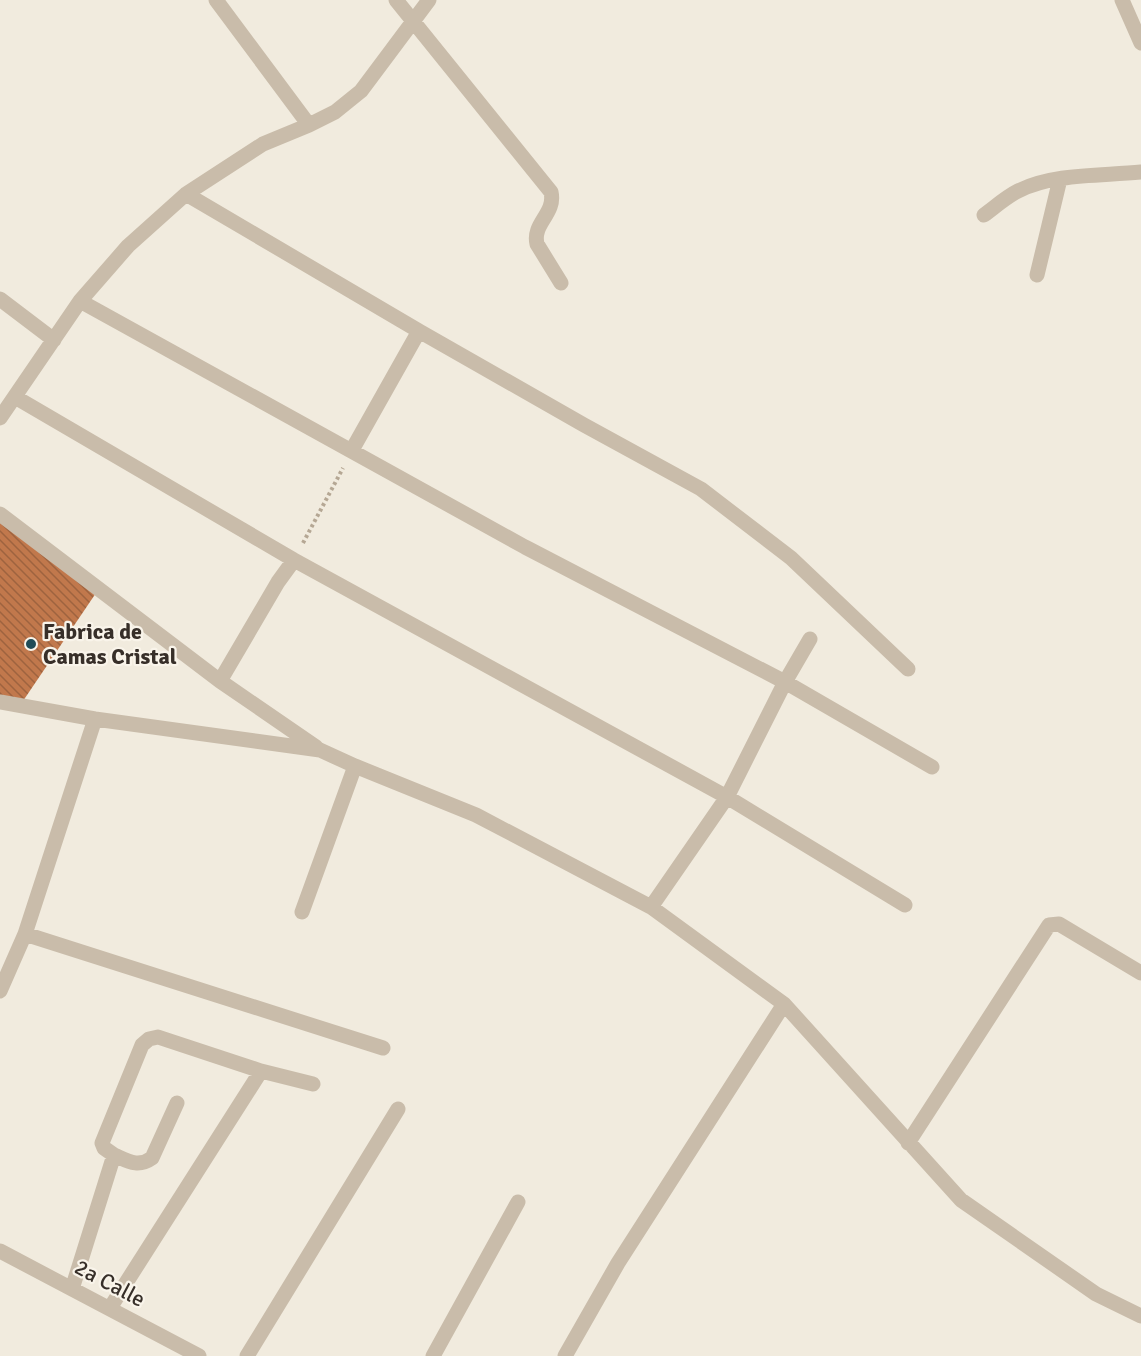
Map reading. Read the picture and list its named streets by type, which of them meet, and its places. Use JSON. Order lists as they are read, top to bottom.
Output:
{
  "streets": {
    "street": ["2a Calle"]
  },
  "places": ["Fabrica de Camas Cristal"]
}
